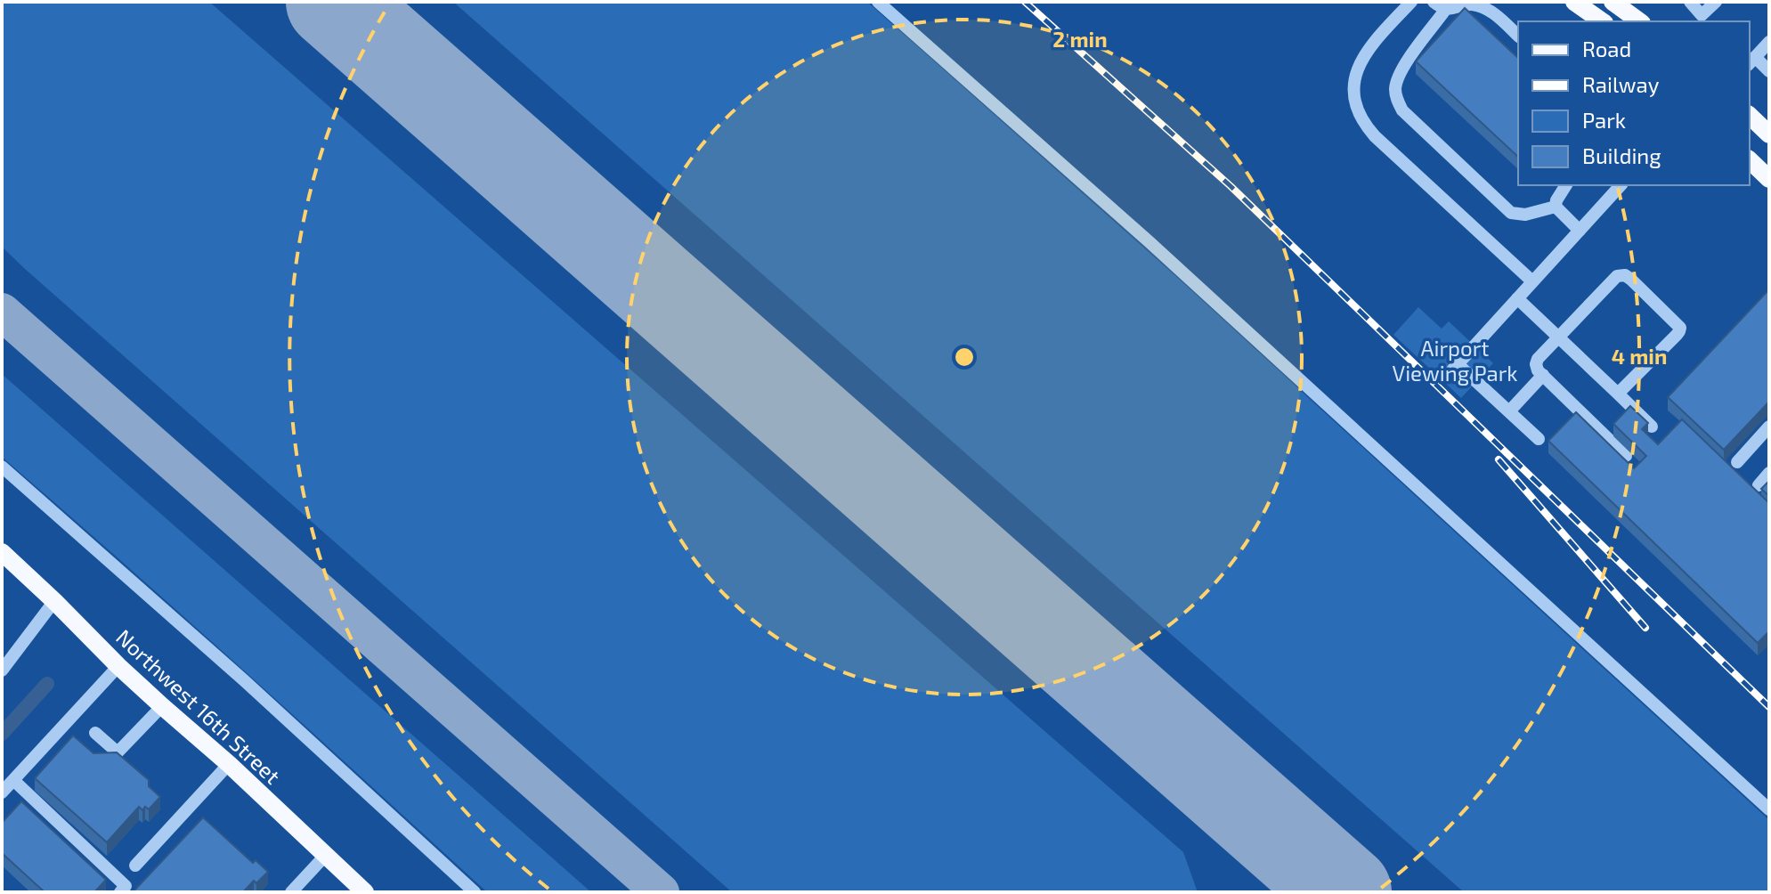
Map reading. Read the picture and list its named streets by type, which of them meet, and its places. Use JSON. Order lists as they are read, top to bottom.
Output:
{
  "streets": {
    "main road": ["Northwest 16th Street"]
  },
  "parks": ["Airport Viewing Park"],
  "legend": [
    "Road",
    "Railway",
    "Park",
    "Building"
  ],
  "rings": ["2 min", "4 min"]
}
